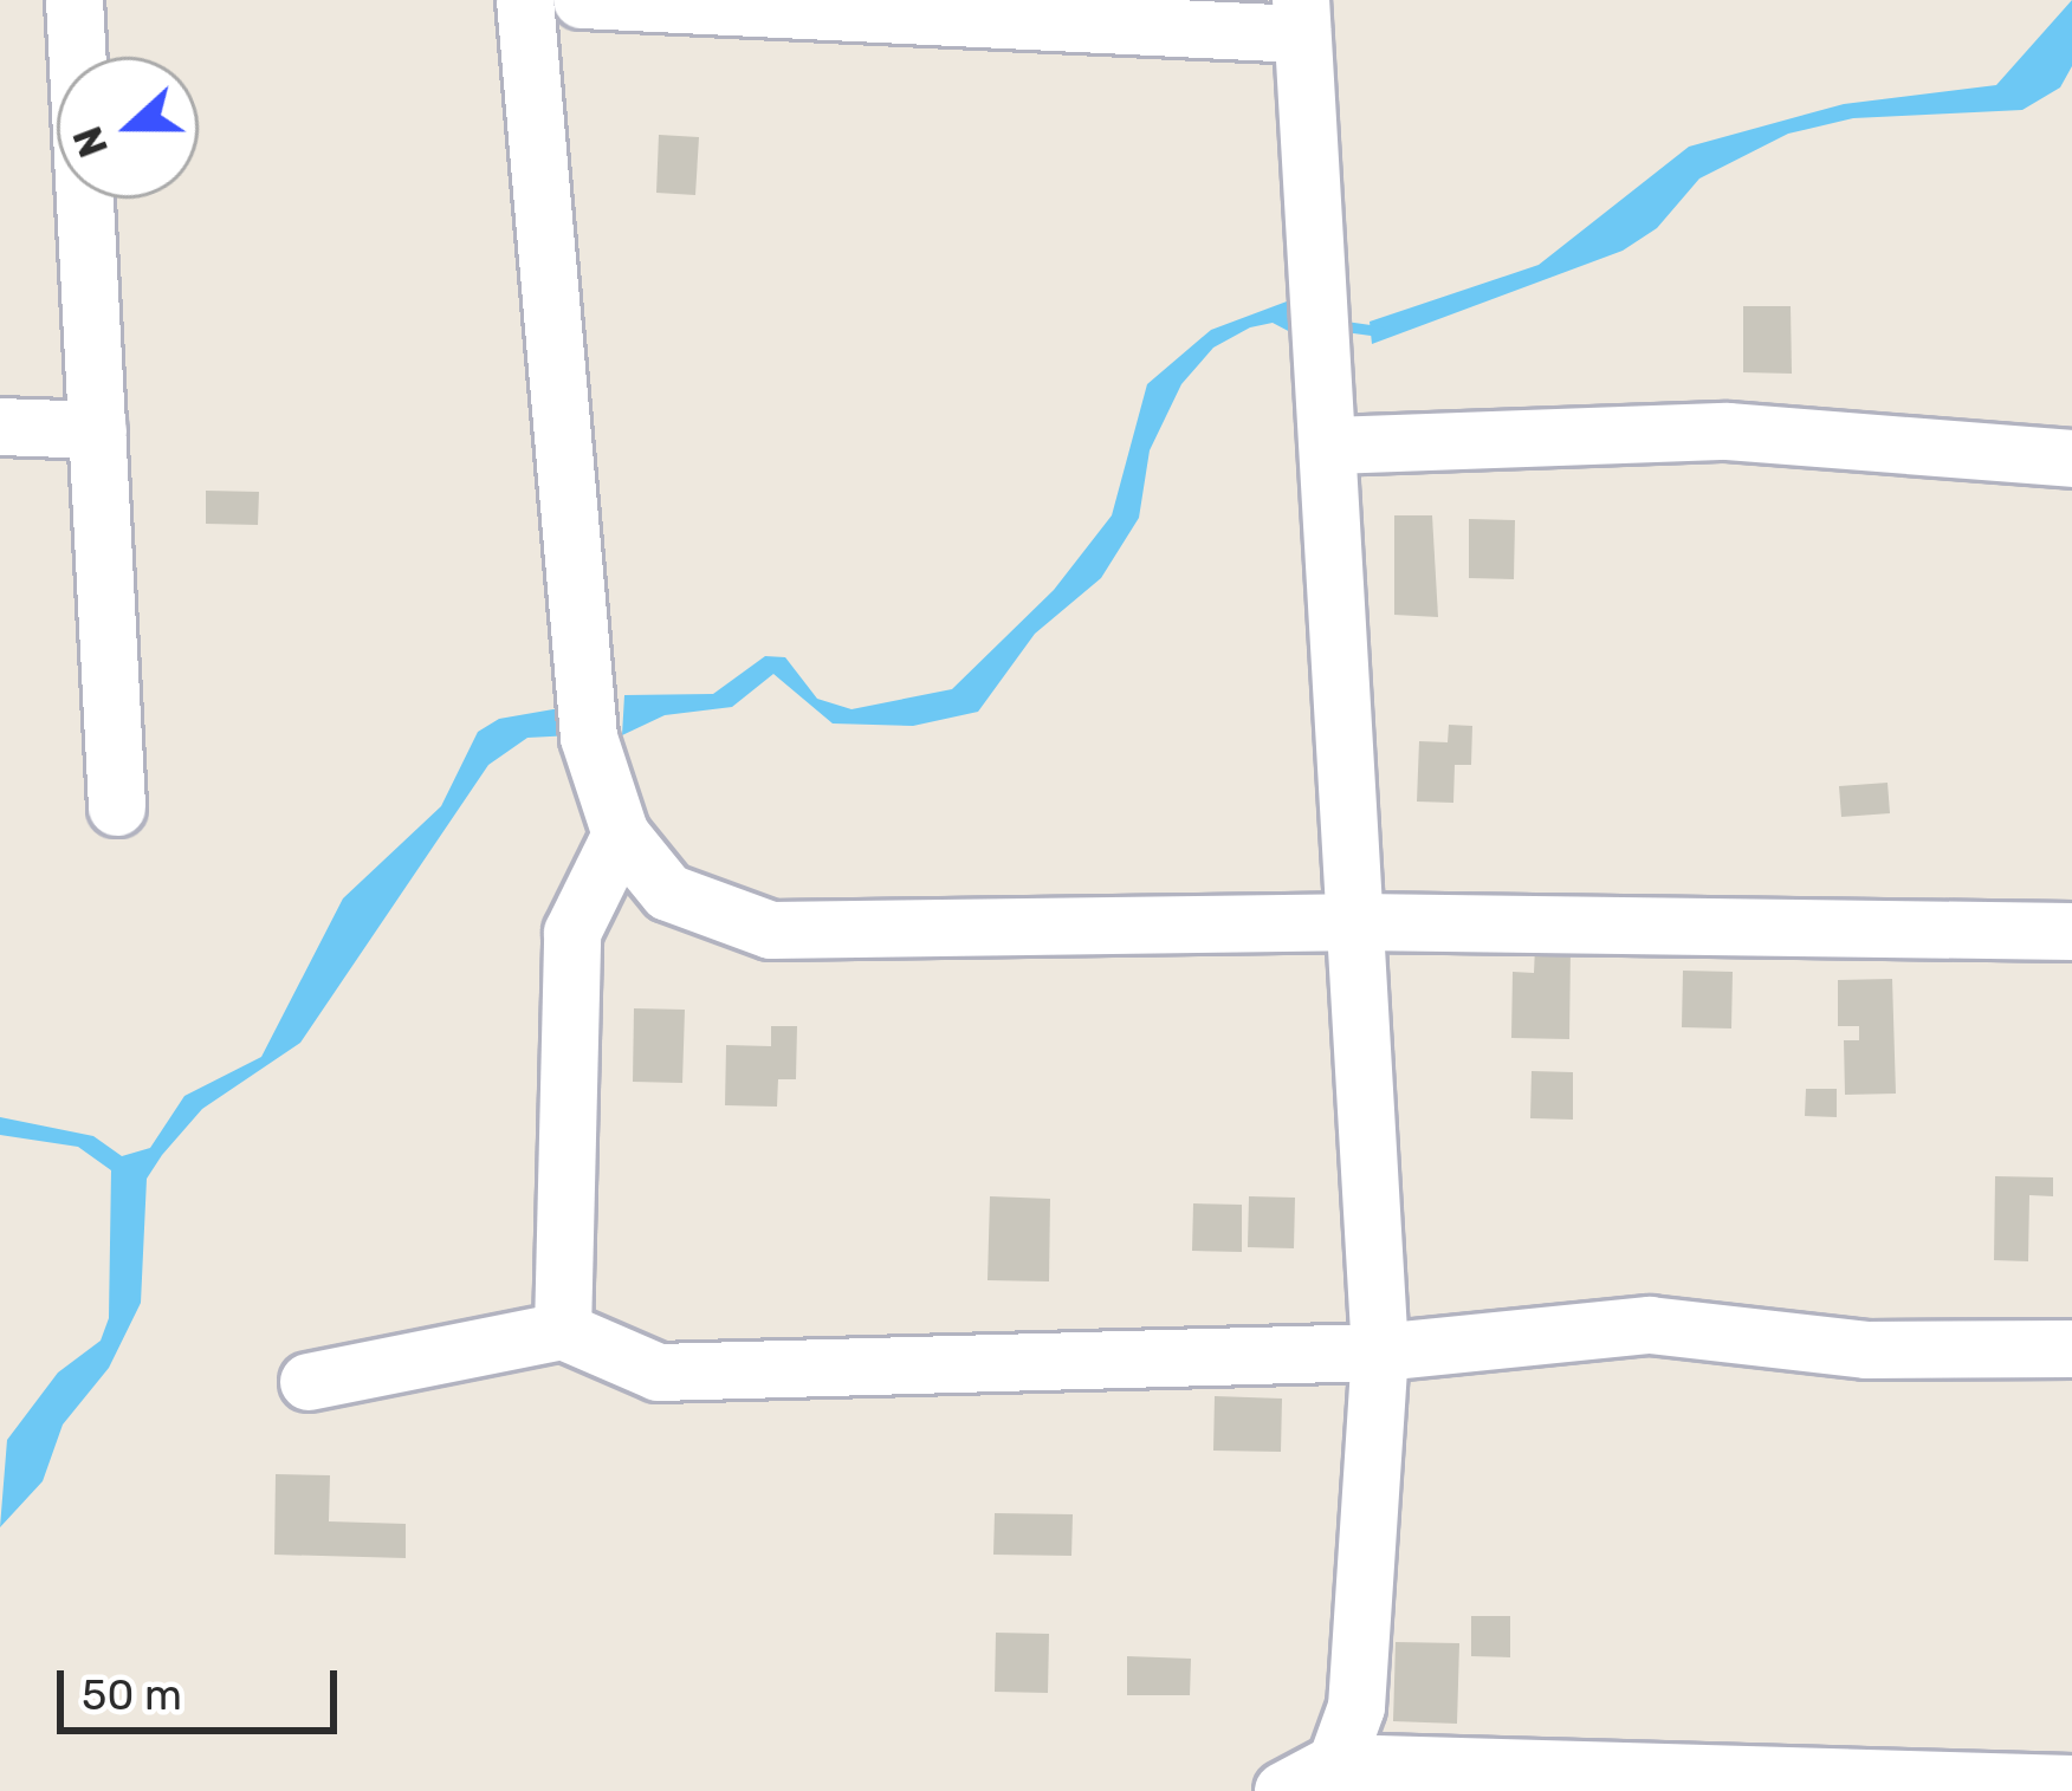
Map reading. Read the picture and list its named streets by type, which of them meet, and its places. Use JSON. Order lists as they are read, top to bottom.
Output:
{
  "scale_bar": "50 m",
  "north": "left"
}
